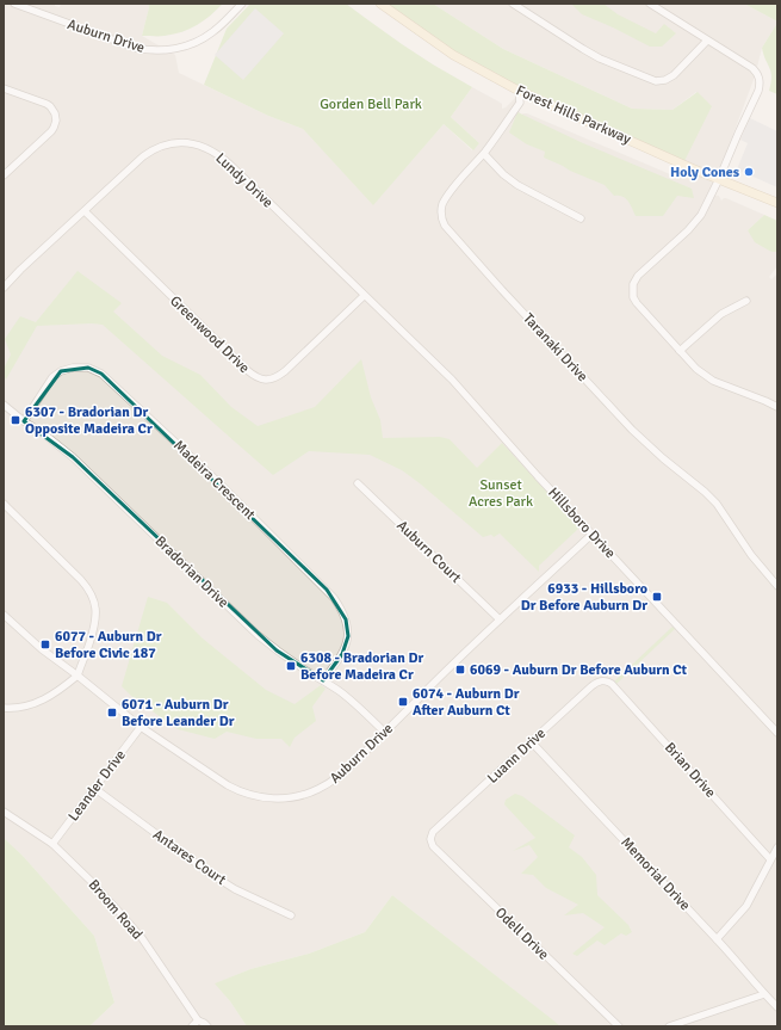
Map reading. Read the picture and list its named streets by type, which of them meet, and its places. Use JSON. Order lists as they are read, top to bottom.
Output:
{
  "streets": {
    "main road": ["Forest Hills Parkway"],
    "street": [
      "Auburn Drive",
      "Lundy Drive",
      "Greenwood Drive",
      "Taranaki Drive",
      "Madeira Crescent",
      "Hillsboro Drive",
      "Auburn Court",
      "Bradorian Drive",
      "Luann Drive",
      "Brian Drive",
      "Leander Drive",
      "Antares Court",
      "Memorial Drive",
      "Broom Road",
      "Odell Drive"
    ]
  },
  "crossings": [
    ["Auburn Drive", "Hillsboro Drive"],
    ["Auburn Drive", "Auburn Court"],
    ["Auburn Drive", "Bradorian Drive"],
    ["Auburn Drive", "Leander Drive"],
    ["Forest Hills Parkway", "Taranaki Drive"],
    ["Lundy Drive", "Greenwood Drive"],
    ["Lundy Drive", "Hillsboro Drive"],
    ["Greenwood Drive", "Hillsboro Drive"],
    ["Madeira Crescent", "Bradorian Drive"],
    ["Luann Drive", "Brian Drive"],
    ["Luann Drive", "Memorial Drive"],
    ["Luann Drive", "Odell Drive"],
    ["Leander Drive", "Antares Court"],
    ["Leander Drive", "Broom Road"]
  ],
  "parks": ["Gorden Bell Park", "Sunset Acres Park"],
  "places": {
    "other": ["Holy Cones"],
    "transit": [
      "6307 - Bradorian Dr Opposite Madeira Cr",
      "6933 - Hillsboro Dr Before Auburn Dr",
      "6077 - Auburn Dr Before Civic 187",
      "6308 - Bradorian Dr Before Madeira Cr",
      "6069 - Auburn Dr Before Auburn Ct",
      "6074 - Auburn Dr After Auburn Ct",
      "6071 - Auburn Dr Before Leander Dr"
    ]
  }
}
